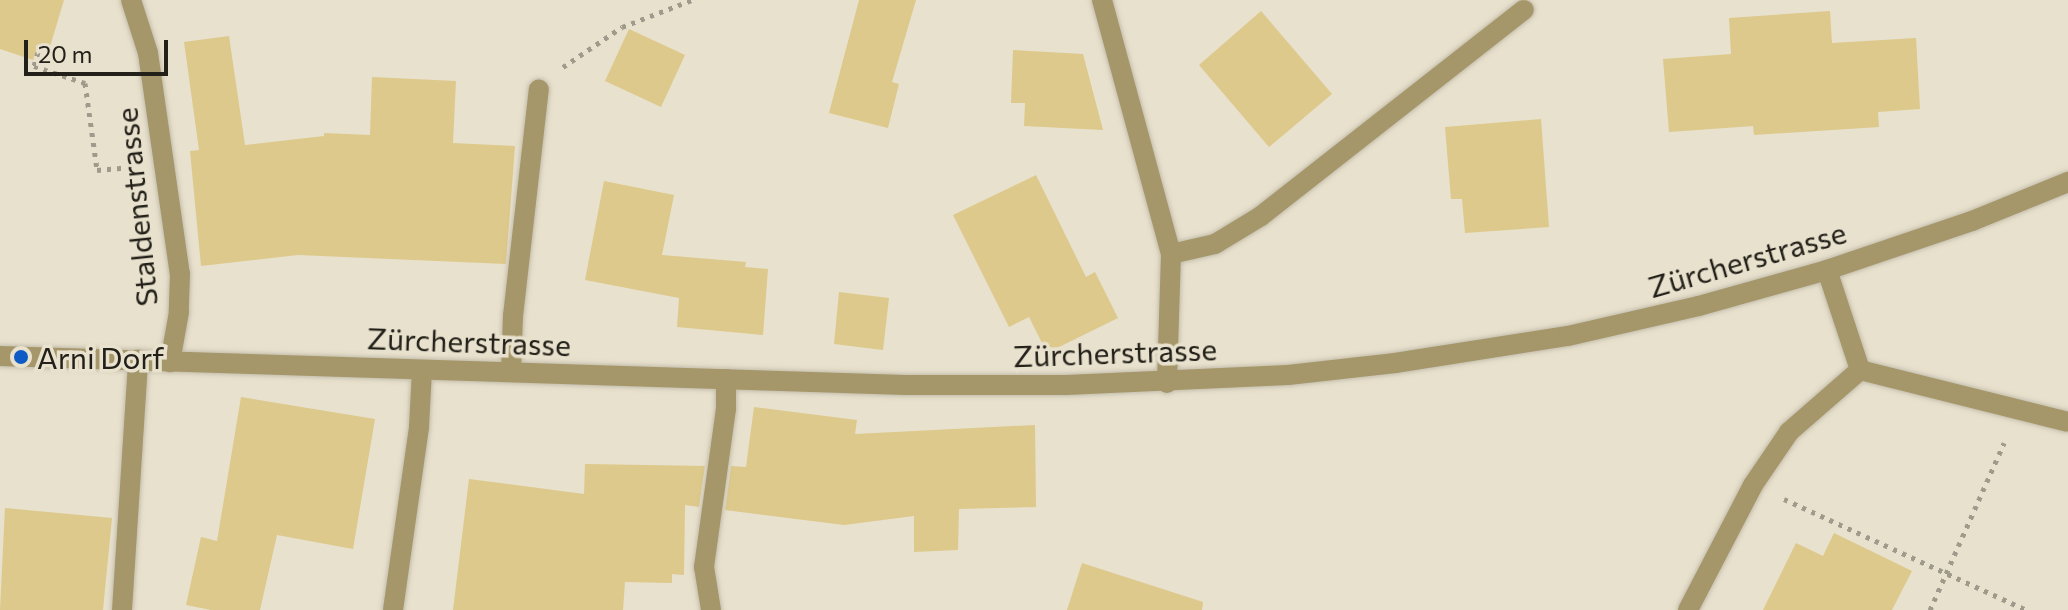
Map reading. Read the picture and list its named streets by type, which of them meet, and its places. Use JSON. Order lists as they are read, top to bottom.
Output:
{
  "streets": {
    "street": ["Staldenstrasse", "Zürcherstrasse"]
  },
  "crossings": [
    ["Staldenstrasse", "Zürcherstrasse"]
  ],
  "places": ["Arni Dorf"],
  "scale_bar": "20 m"
}
